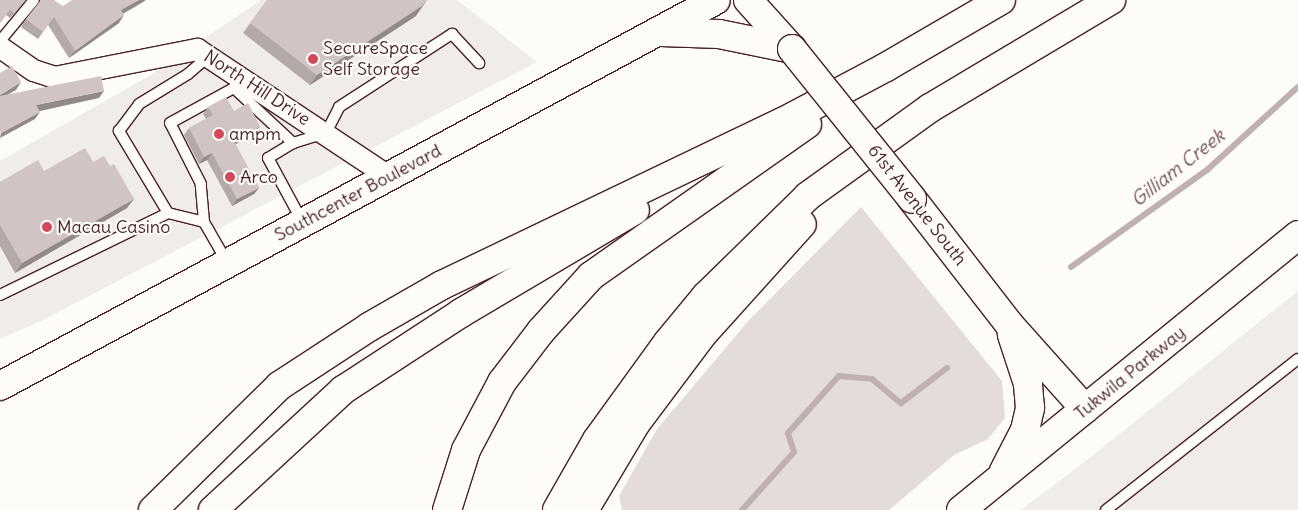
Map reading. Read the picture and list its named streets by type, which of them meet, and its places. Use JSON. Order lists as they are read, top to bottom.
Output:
{
  "streets": {
    "main road": ["Southcenter Boulevard", "61st Avenue South", "Tukwila Parkway"],
    "street": ["North Hill Drive"]
  },
  "crossings": [
    ["North Hill Drive", "Southcenter Boulevard"],
    ["61st Avenue South", "Tukwila Parkway"]
  ],
  "water": ["Gilliam Creek"],
  "places": [
    "SecureSpace Self Storage",
    "ampm",
    "Arco",
    "Macau Casino"
  ]
}
